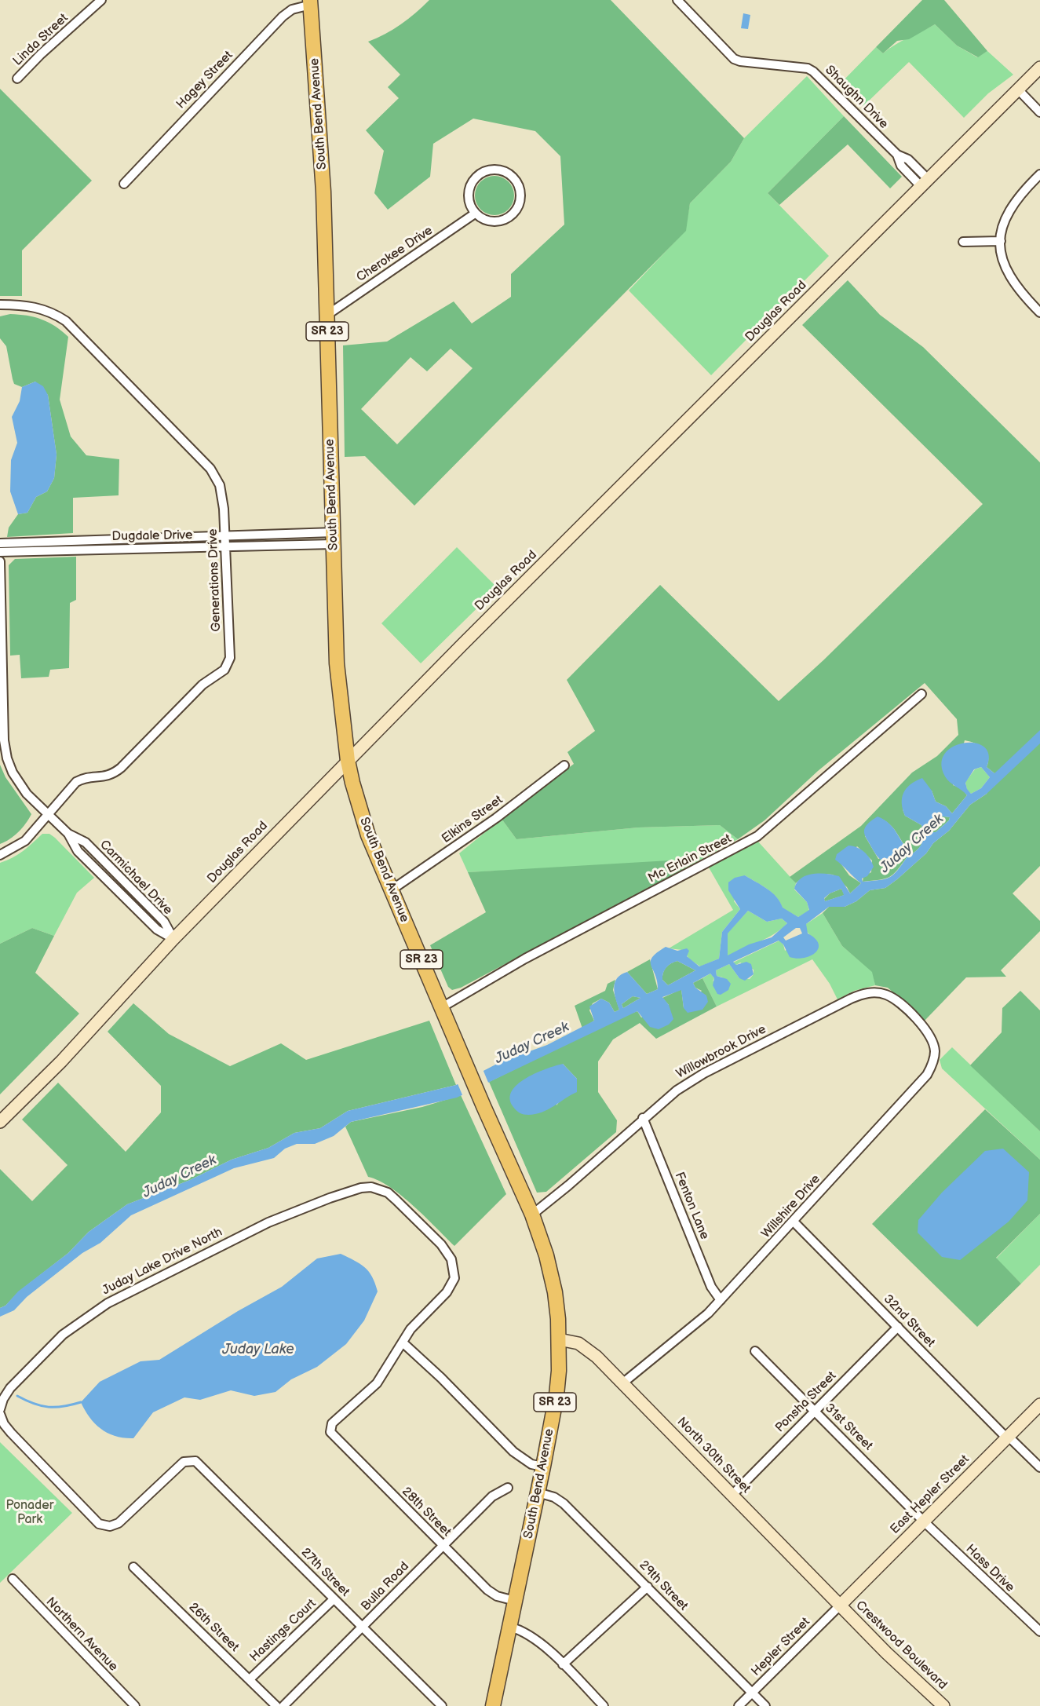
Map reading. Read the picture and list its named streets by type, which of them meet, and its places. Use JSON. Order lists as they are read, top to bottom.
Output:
{
  "streets": {
    "main road": ["South Bend Avenue", "SR 23"],
    "street": [
      "Linda Street",
      "Hagey Street",
      "Shaughn Drive",
      "Cherokee Drive",
      "Douglas Road",
      "Dugdale Drive",
      "Generations Drive",
      "Elkins Street",
      "Mc Erlain Street",
      "Carmichael Drive",
      "Willowbrook Drive",
      "Fenton Lane",
      "Willshire Drive",
      "Juday Lake Drive North",
      "32nd Street",
      "Ponsha Street",
      "31st Street",
      "North 30th Street",
      "East Hepler Street",
      "28th Street",
      "Hass Drive",
      "27th Street",
      "29th Street",
      "Bulla Road",
      "26th Street",
      "Hastings Court",
      "Northern Avenue",
      "Crestwood Boulevard",
      "Hepler Street"
    ]
  },
  "crossings": [
    ["Hagey Street", "South Bend Avenue"],
    ["Shaughn Drive", "Douglas Road"],
    ["South Bend Avenue", "Cherokee Drive"],
    ["South Bend Avenue", "Douglas Road"],
    ["South Bend Avenue", "Dugdale Drive"],
    ["South Bend Avenue", "Elkins Street"],
    ["South Bend Avenue", "Mc Erlain Street"],
    ["South Bend Avenue", "Willowbrook Drive"],
    ["South Bend Avenue", "North 30th Street"],
    ["South Bend Avenue", "28th Street"],
    ["South Bend Avenue", "29th Street"],
    ["Douglas Road", "Carmichael Drive"],
    ["Dugdale Drive", "Generations Drive"],
    ["Generations Drive", "Carmichael Drive"],
    ["Willowbrook Drive", "Fenton Lane"],
    ["Willowbrook Drive", "Willshire Drive"],
    ["Fenton Lane", "Willshire Drive"],
    ["Willshire Drive", "32nd Street"],
    ["Willshire Drive", "North 30th Street"],
    ["Juday Lake Drive North", "28th Street"],
    ["32nd Street", "Ponsha Street"],
    ["32nd Street", "East Hepler Street"],
    ["Ponsha Street", "31st Street"],
    ["Ponsha Street", "North 30th Street"],
    ["31st Street", "East Hepler Street"],
    ["31st Street", "Hass Drive"],
    ["North 30th Street", "East Hepler Street"],
    ["North 30th Street", "Crestwood Boulevard"],
    ["North 30th Street", "Hepler Street"],
    ["East Hepler Street", "Hass Drive"],
    ["East Hepler Street", "Crestwood Boulevard"],
    ["East Hepler Street", "Hepler Street"],
    ["28th Street", "Bulla Road"],
    ["27th Street", "Bulla Road"],
    ["27th Street", "Hastings Court"],
    ["29th Street", "Hepler Street"],
    ["26th Street", "Hastings Court"],
    ["Crestwood Boulevard", "Hepler Street"]
  ],
  "water": ["Juday Creek", "Juday Lake"],
  "parks": ["Ponader Park"]
}
